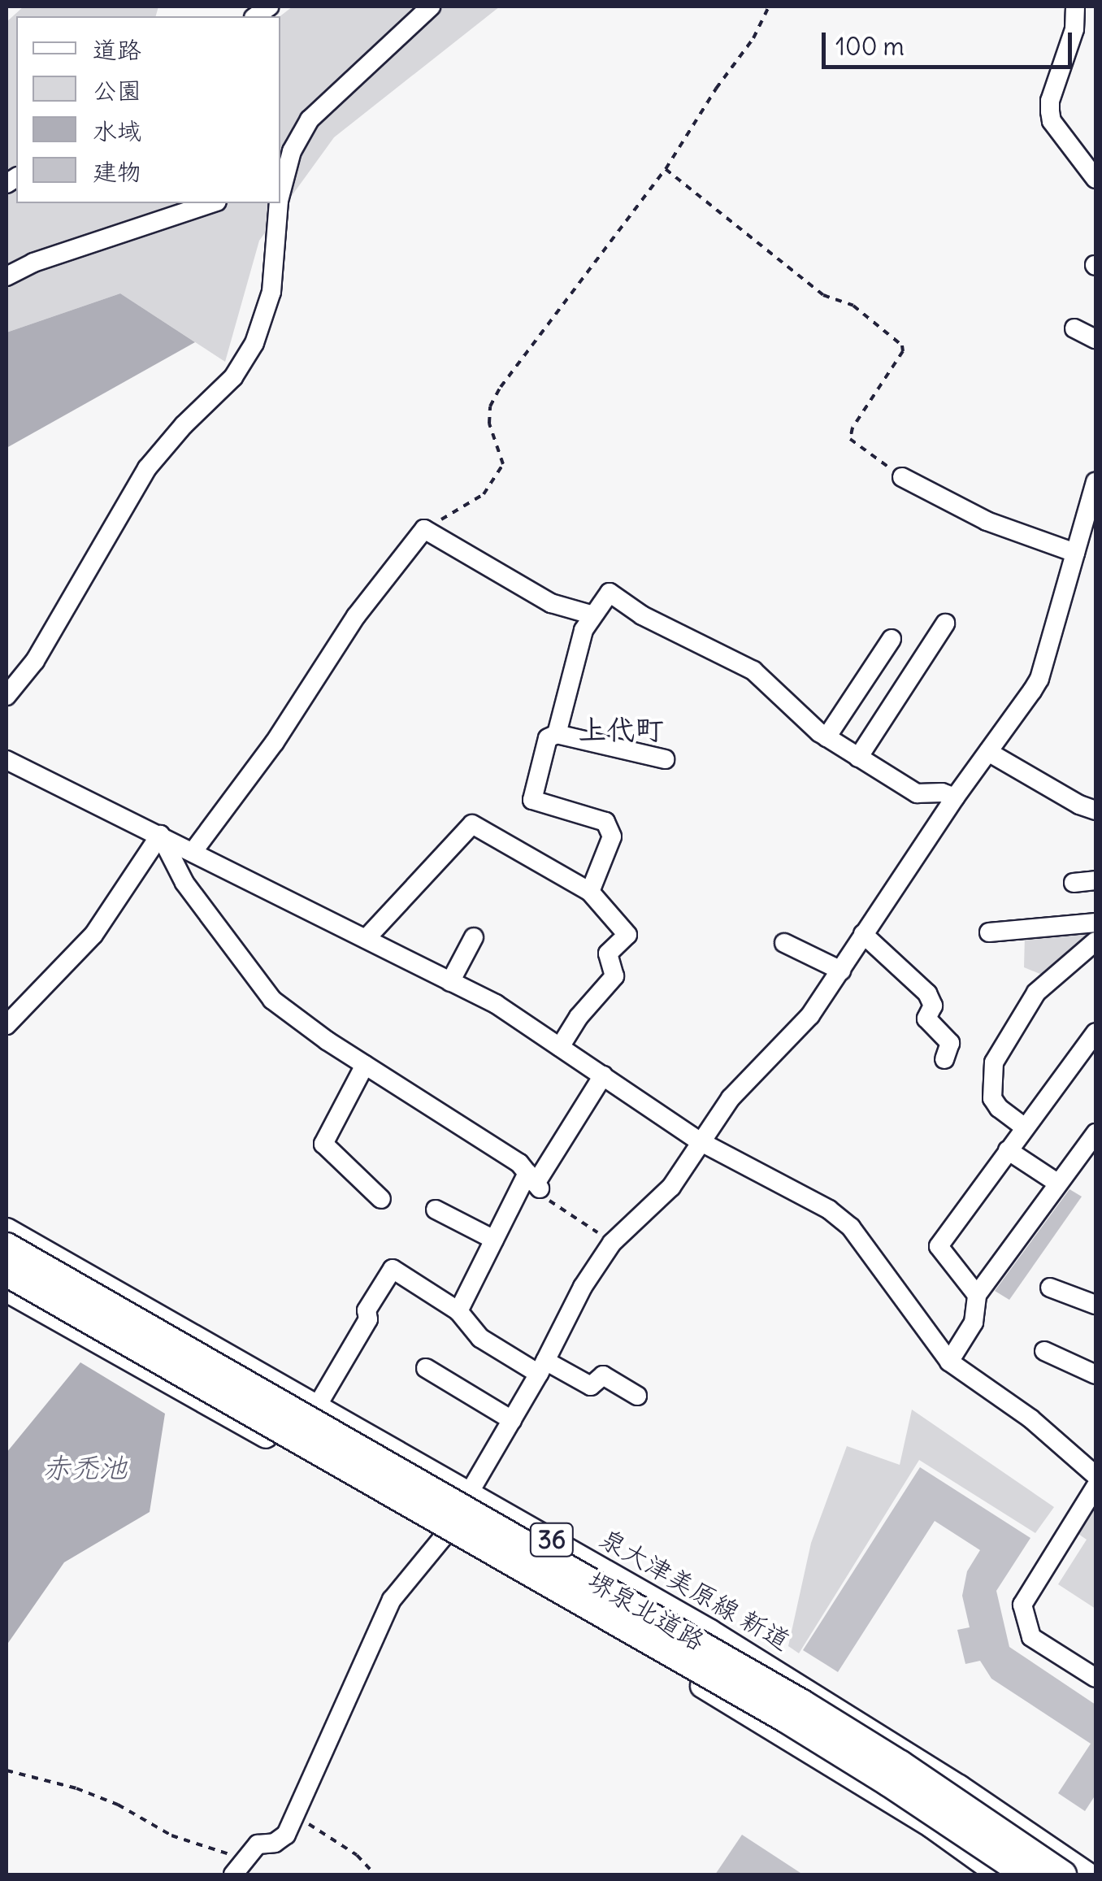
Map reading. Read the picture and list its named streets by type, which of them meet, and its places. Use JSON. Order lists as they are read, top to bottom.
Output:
{
  "streets": {
    "highway": ["堺泉北道路"],
    "main road": ["36", "泉大津美原線 新道"]
  },
  "crossings": [
    ["泉大津美原線 新道", "堺泉北道路"]
  ],
  "districts": ["上代町"],
  "water": ["赤禿池"],
  "legend": [
    "道路",
    "公園",
    "水域",
    "建物"
  ],
  "scale_bar": "100 m"
}
